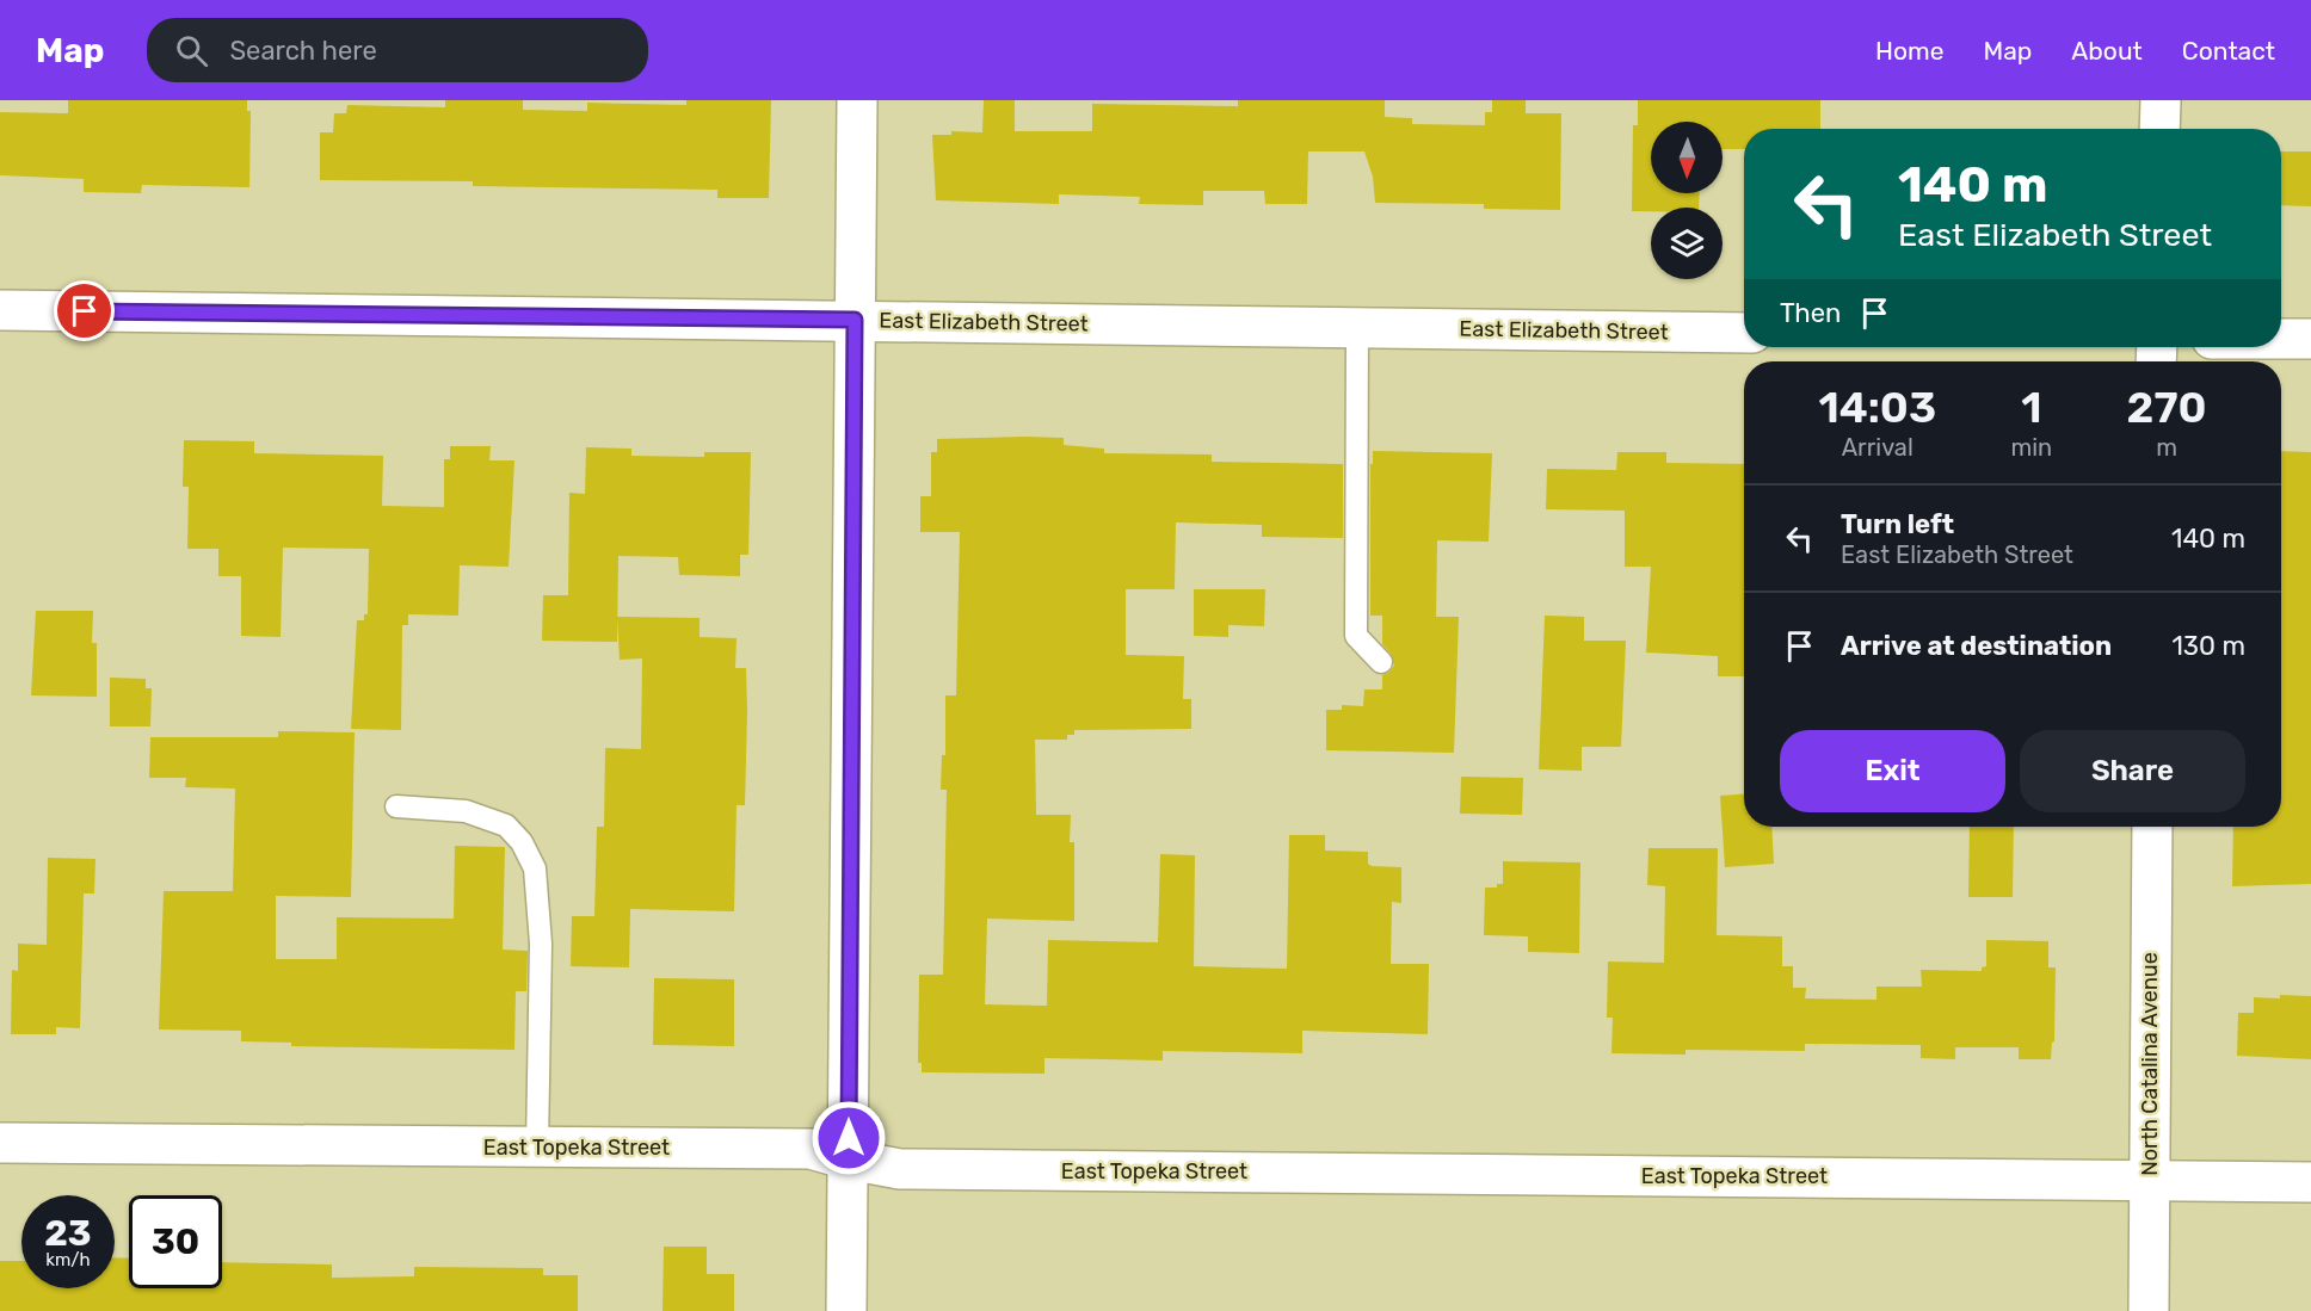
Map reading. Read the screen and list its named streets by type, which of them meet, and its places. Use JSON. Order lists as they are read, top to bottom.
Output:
{
  "streets": {
    "street": ["East Elizabeth Street", "North Catalina Avenue", "East Topeka Street"]
  },
  "crossings": [
    ["North Catalina Avenue", "East Topeka Street"]
  ],
  "north": "bottom",
  "page": {
    "header": "Map",
    "search": "Search here",
    "nav": [
      "Home",
      "Map",
      "About",
      "Contact"
    ],
    "turn": ["140 m", "East Elizabeth Street"],
    "then": "Then",
    "eta": [
      "14:03",
      "Arrival",
      "1",
      "min",
      "270",
      "m"
    ],
    "list": [
      {
        "name": "Turn left",
        "note": "East Elizabeth Street",
        "value": "140 m"
      },
      {
        "name": "Arrive at destination",
        "value": "130 m"
      }
    ],
    "buttons": ["Exit", "Share"],
    "speed": "23 km/h",
    "limit": "30"
  }
}
